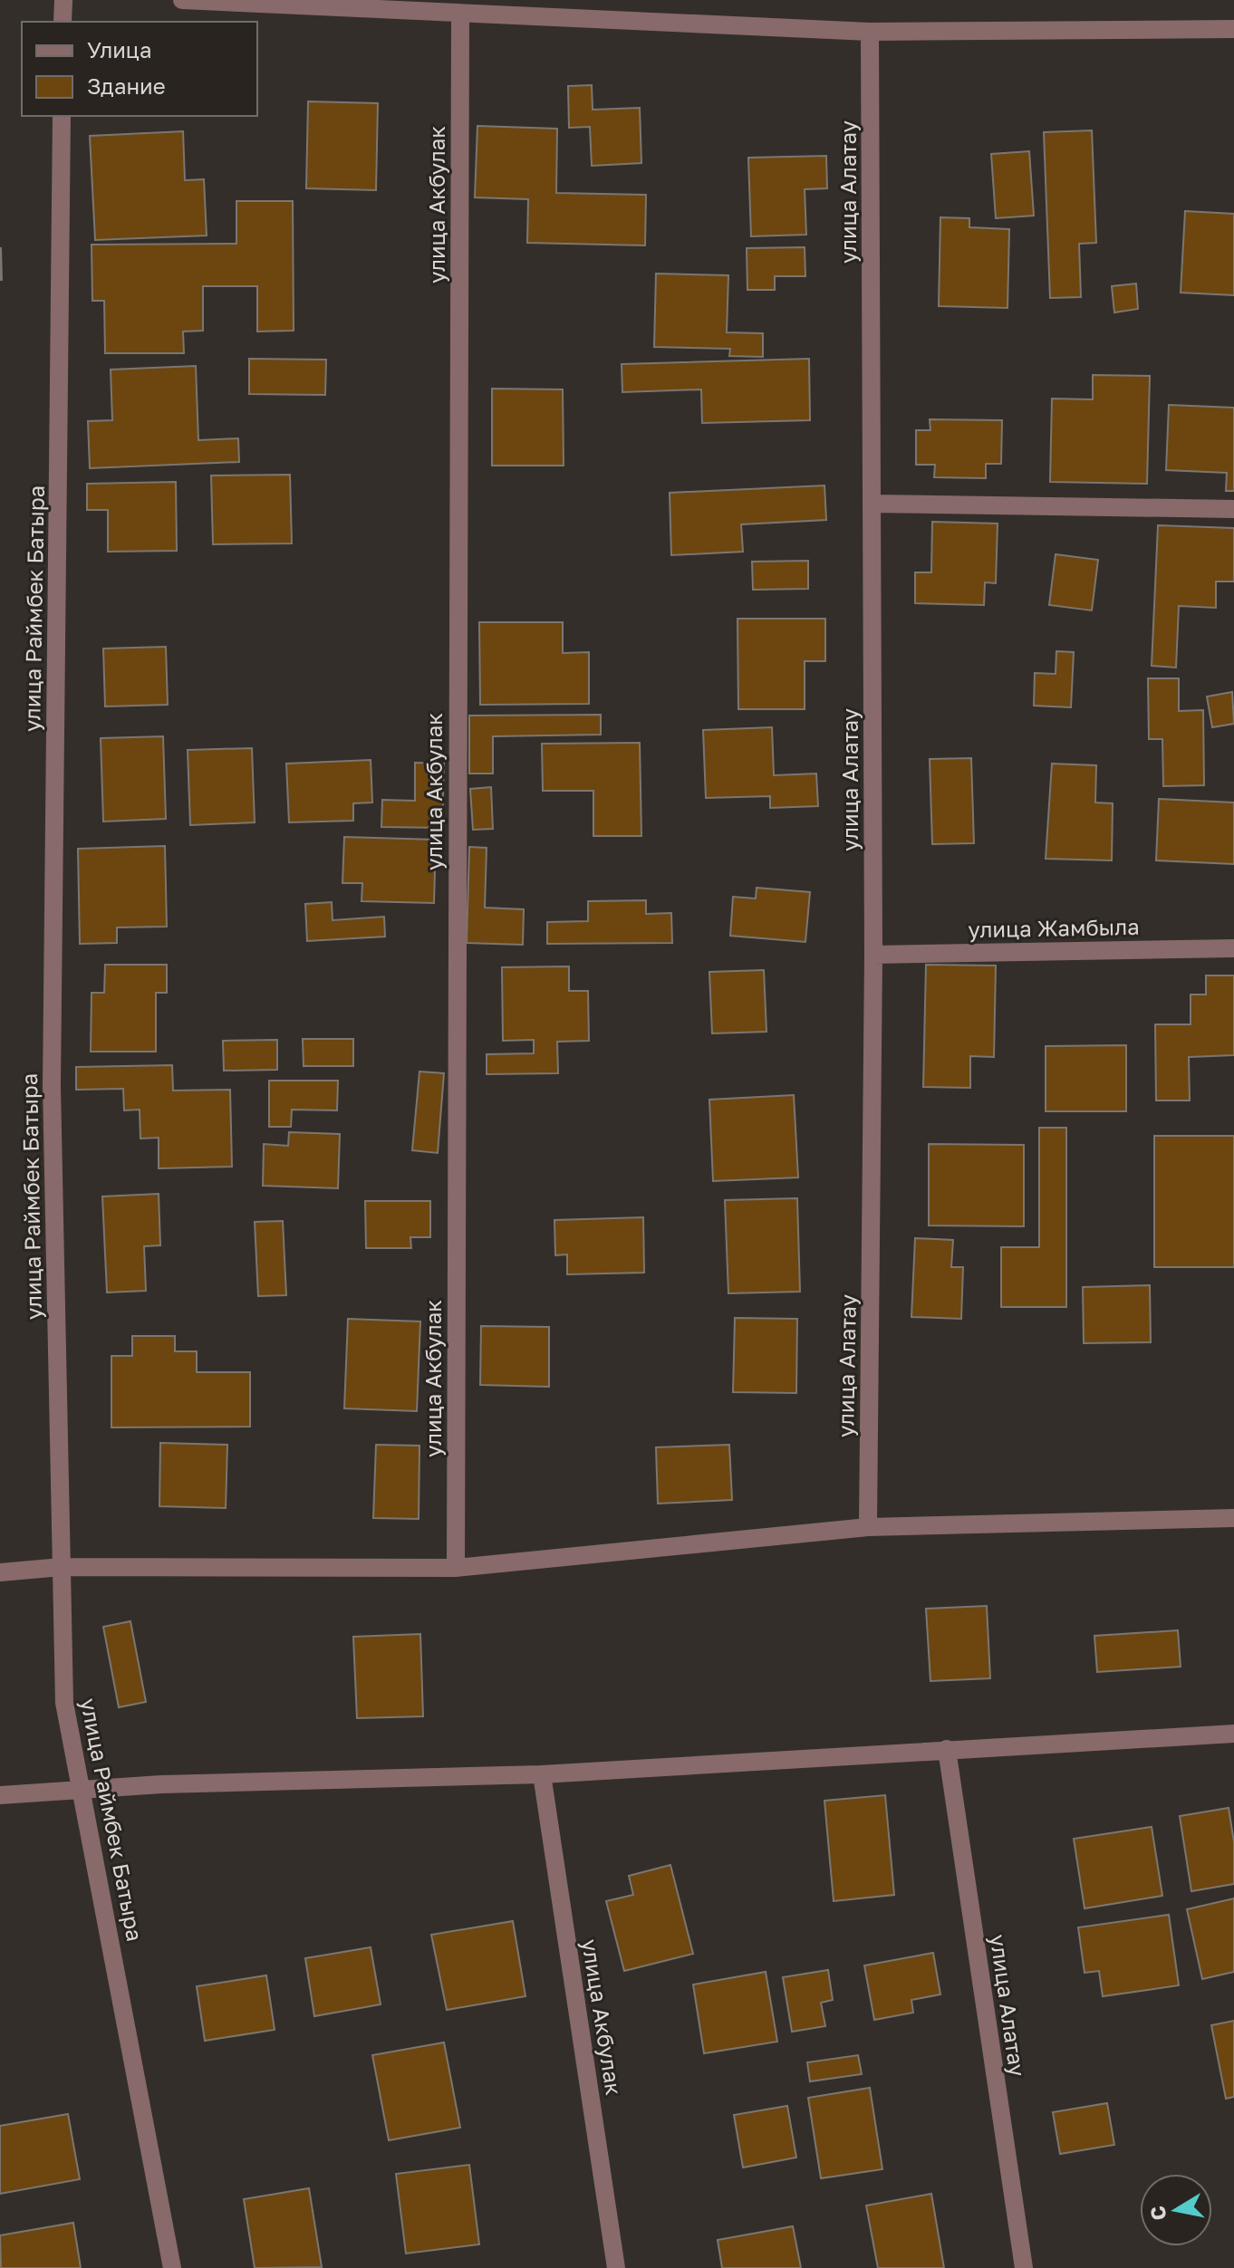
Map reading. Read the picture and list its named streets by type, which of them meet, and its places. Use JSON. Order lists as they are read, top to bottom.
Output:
{
  "streets": {
    "street": [
      "улица Алатау",
      "улица Акбулак",
      "улица Раймбек Батыра",
      "улица Жамбыла"
    ]
  },
  "crossings": [
    ["улица Алатау", "улица Жамбыла"]
  ],
  "legend": ["Улица", "Здание"],
  "north": "left"
}
